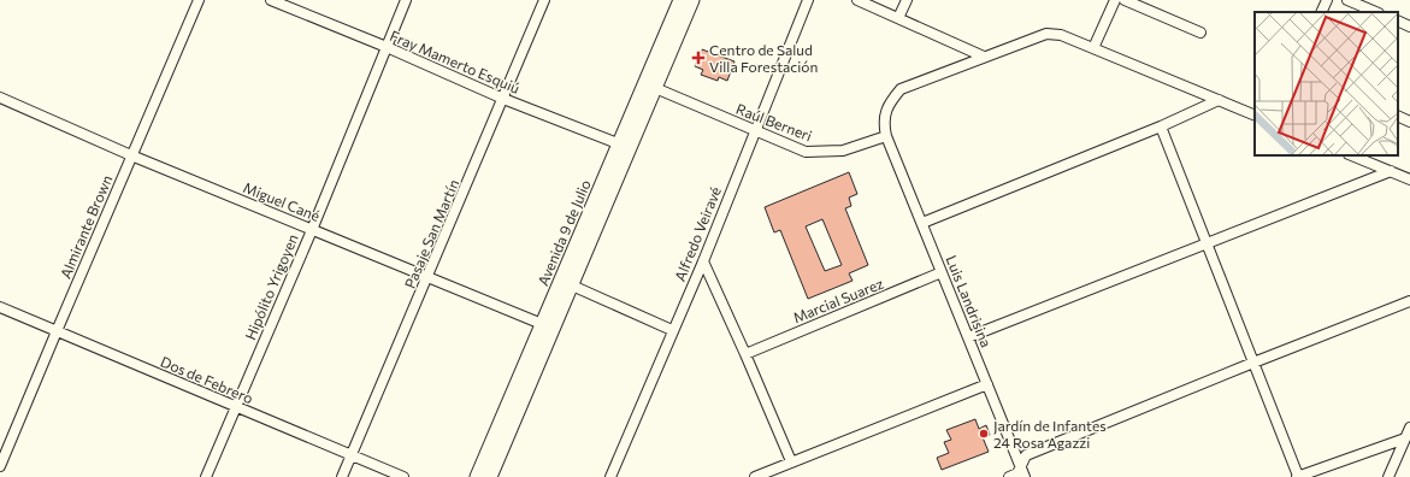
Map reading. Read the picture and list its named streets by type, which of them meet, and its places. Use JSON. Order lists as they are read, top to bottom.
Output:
{
  "streets": {
    "main road": ["Avenida 9 de Julio"],
    "street": [
      "Fray Mamerto Esquiú",
      "Raúl Berneri",
      "Miguel Cané",
      "Almirante Brown",
      "Pasaje San Martín",
      "Alfredo Veiravé",
      "Hipólito Yrigoyen",
      "Marcial Suarez",
      "Luis Landrisina",
      "Dos de Febrero"
    ]
  },
  "crossings": [
    ["Fray Mamerto Esquiú", "Avenida 9 de Julio"],
    ["Fray Mamerto Esquiú", "Pasaje San Martín"],
    ["Fray Mamerto Esquiú", "Hipólito Yrigoyen"],
    ["Raúl Berneri", "Avenida 9 de Julio"],
    ["Raúl Berneri", "Alfredo Veiravé"],
    ["Raúl Berneri", "Luis Landrisina"],
    ["Miguel Cané", "Almirante Brown"],
    ["Miguel Cané", "Avenida 9 de Julio"],
    ["Miguel Cané", "Pasaje San Martín"],
    ["Miguel Cané", "Hipólito Yrigoyen"],
    ["Almirante Brown", "Dos de Febrero"],
    ["Pasaje San Martín", "Dos de Febrero"],
    ["Hipólito Yrigoyen", "Dos de Febrero"],
    ["Marcial Suarez", "Luis Landrisina"]
  ],
  "places": {
    "health": ["Centro de Salud Villa Forestación"],
    "other": ["Jardín de Infantes 24 Rosa Agazzi"]
  }
}
